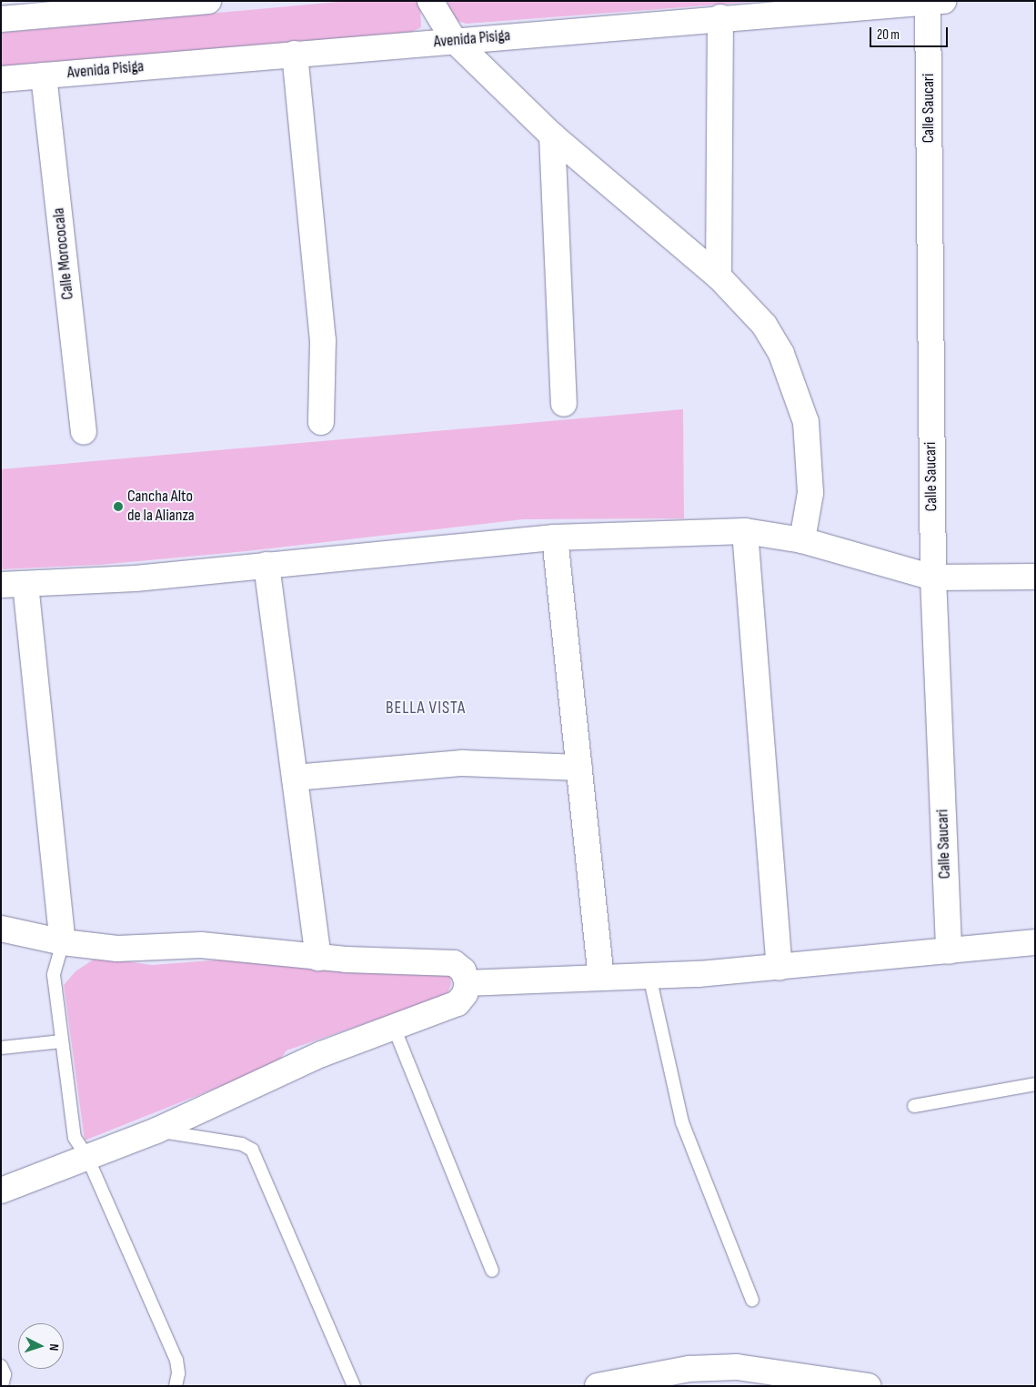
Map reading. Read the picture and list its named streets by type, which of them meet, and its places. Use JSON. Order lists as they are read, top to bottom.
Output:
{
  "streets": {
    "street": ["Avenida Pisiga", "Calle Saucari", "Calle Morococala"]
  },
  "crossings": [
    ["Avenida Pisiga", "Calle Saucari"],
    ["Avenida Pisiga", "Calle Morococala"]
  ],
  "districts": ["BELLA VISTA"],
  "places": ["Cancha Alto de la Alianza"],
  "scale_bar": "20 m",
  "north": "right"
}
